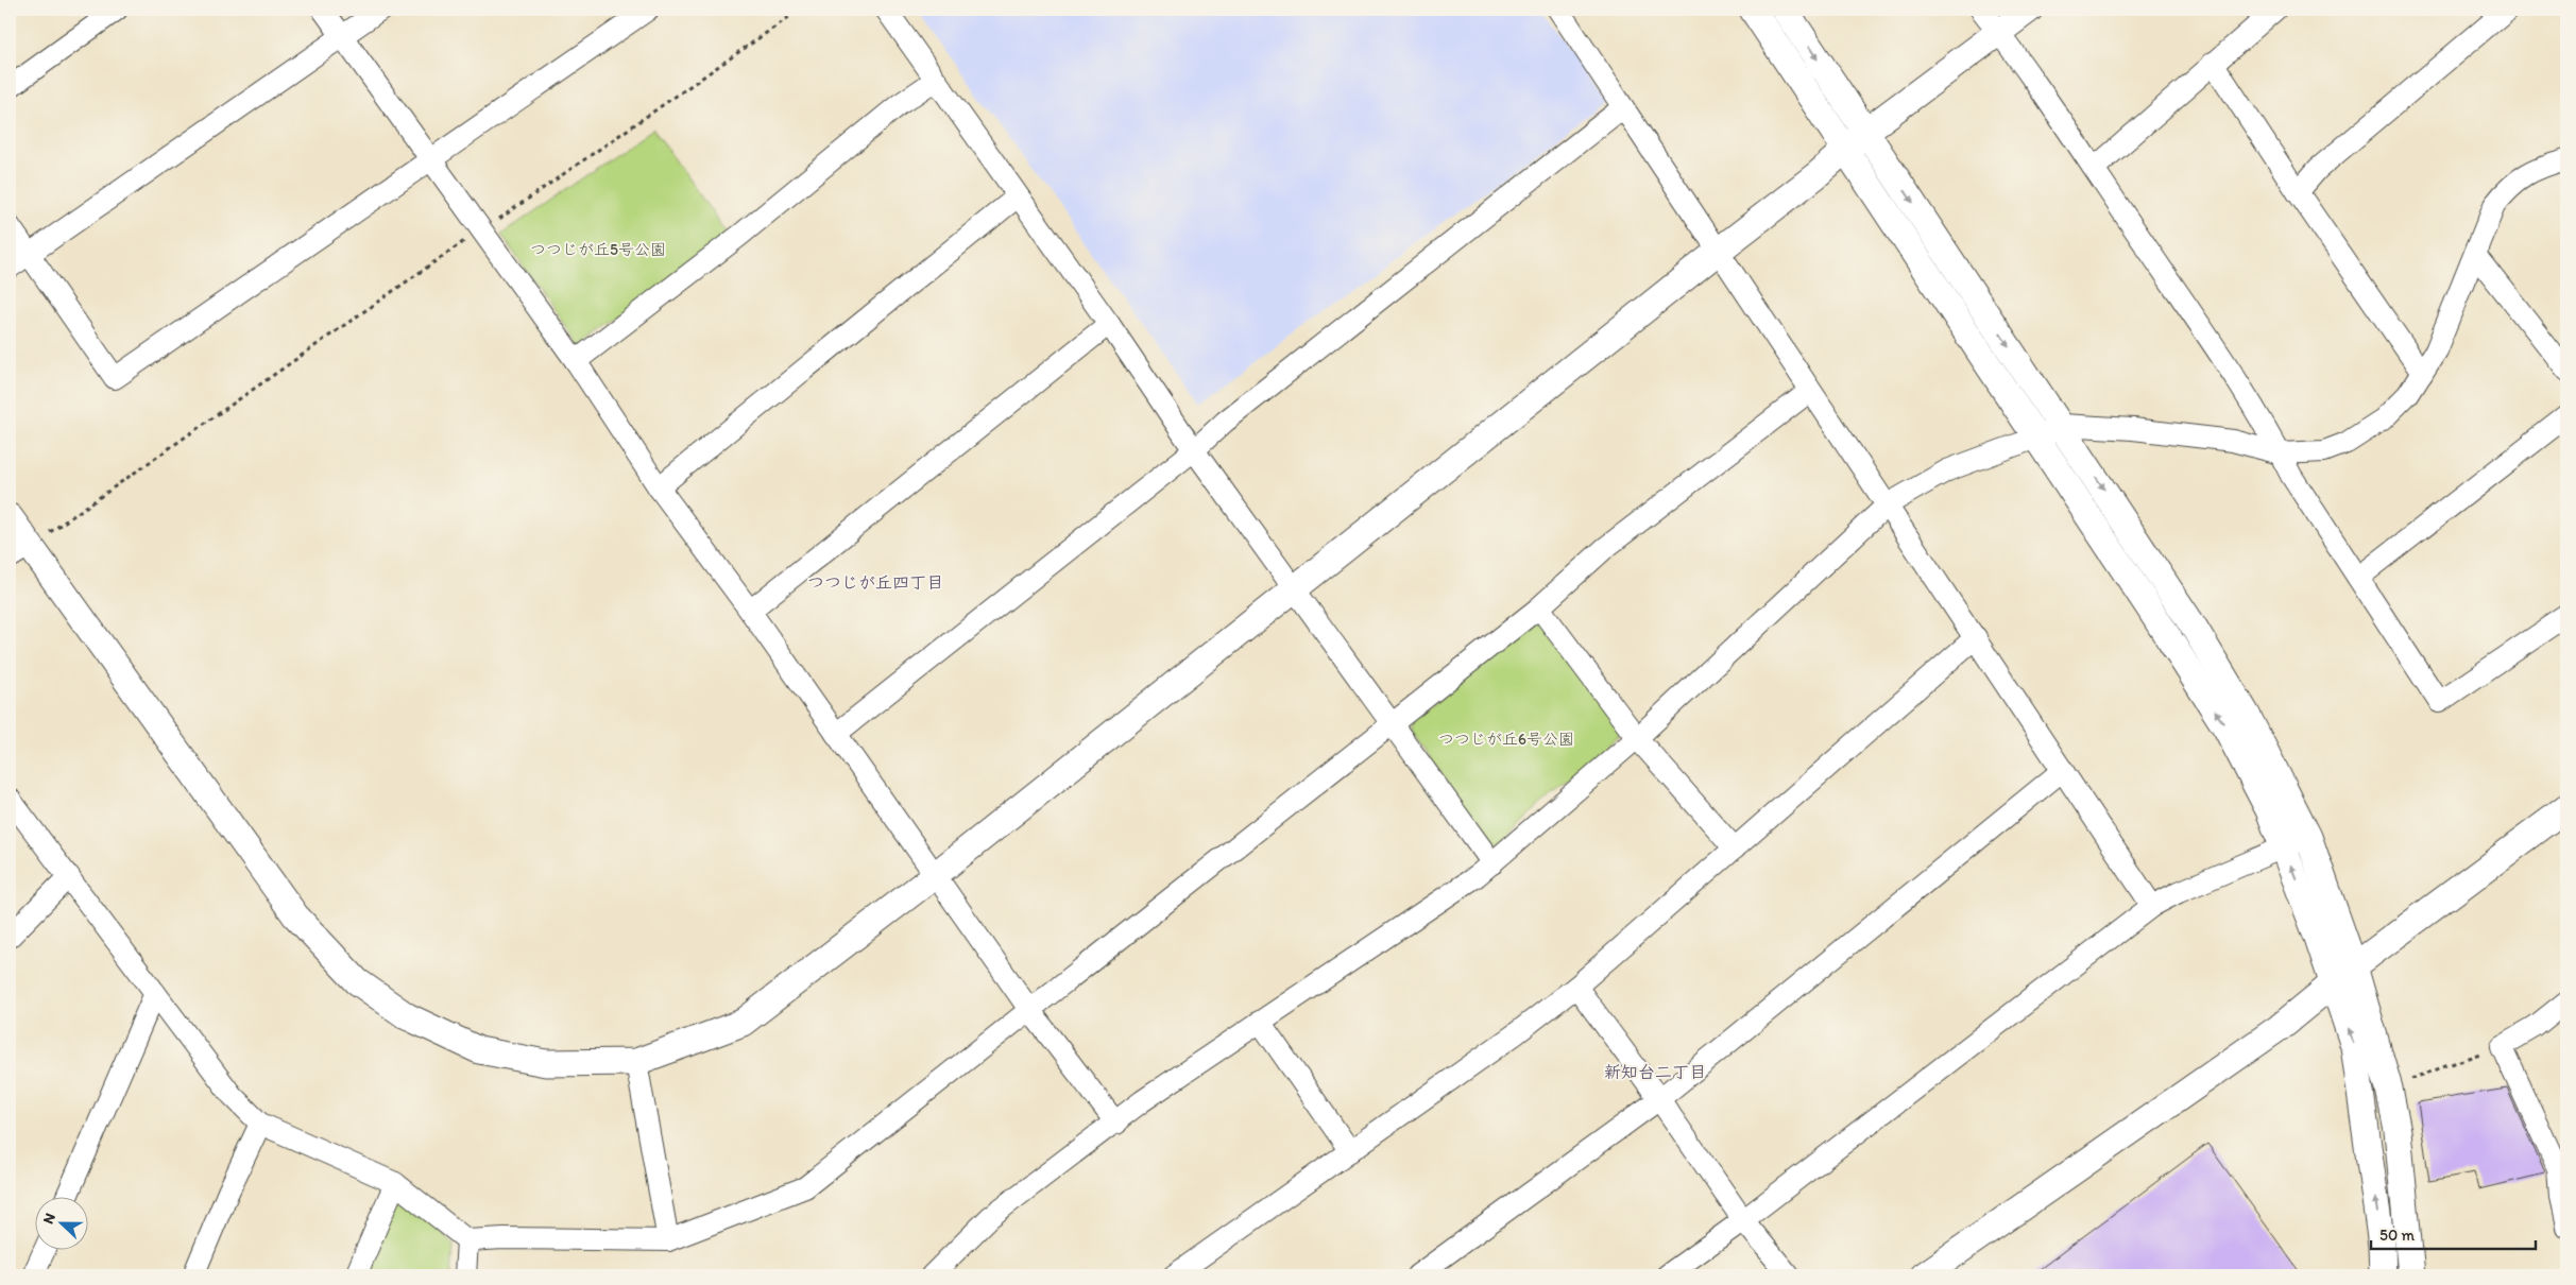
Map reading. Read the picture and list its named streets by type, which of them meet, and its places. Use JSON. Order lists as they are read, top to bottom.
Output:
{
  "districts": ["つつじが丘四丁目", "新知台二丁目"],
  "parks": ["つつじが丘5号公園", "つつじが丘6号公園"],
  "scale_bar": "50 m",
  "north": "left"
}
